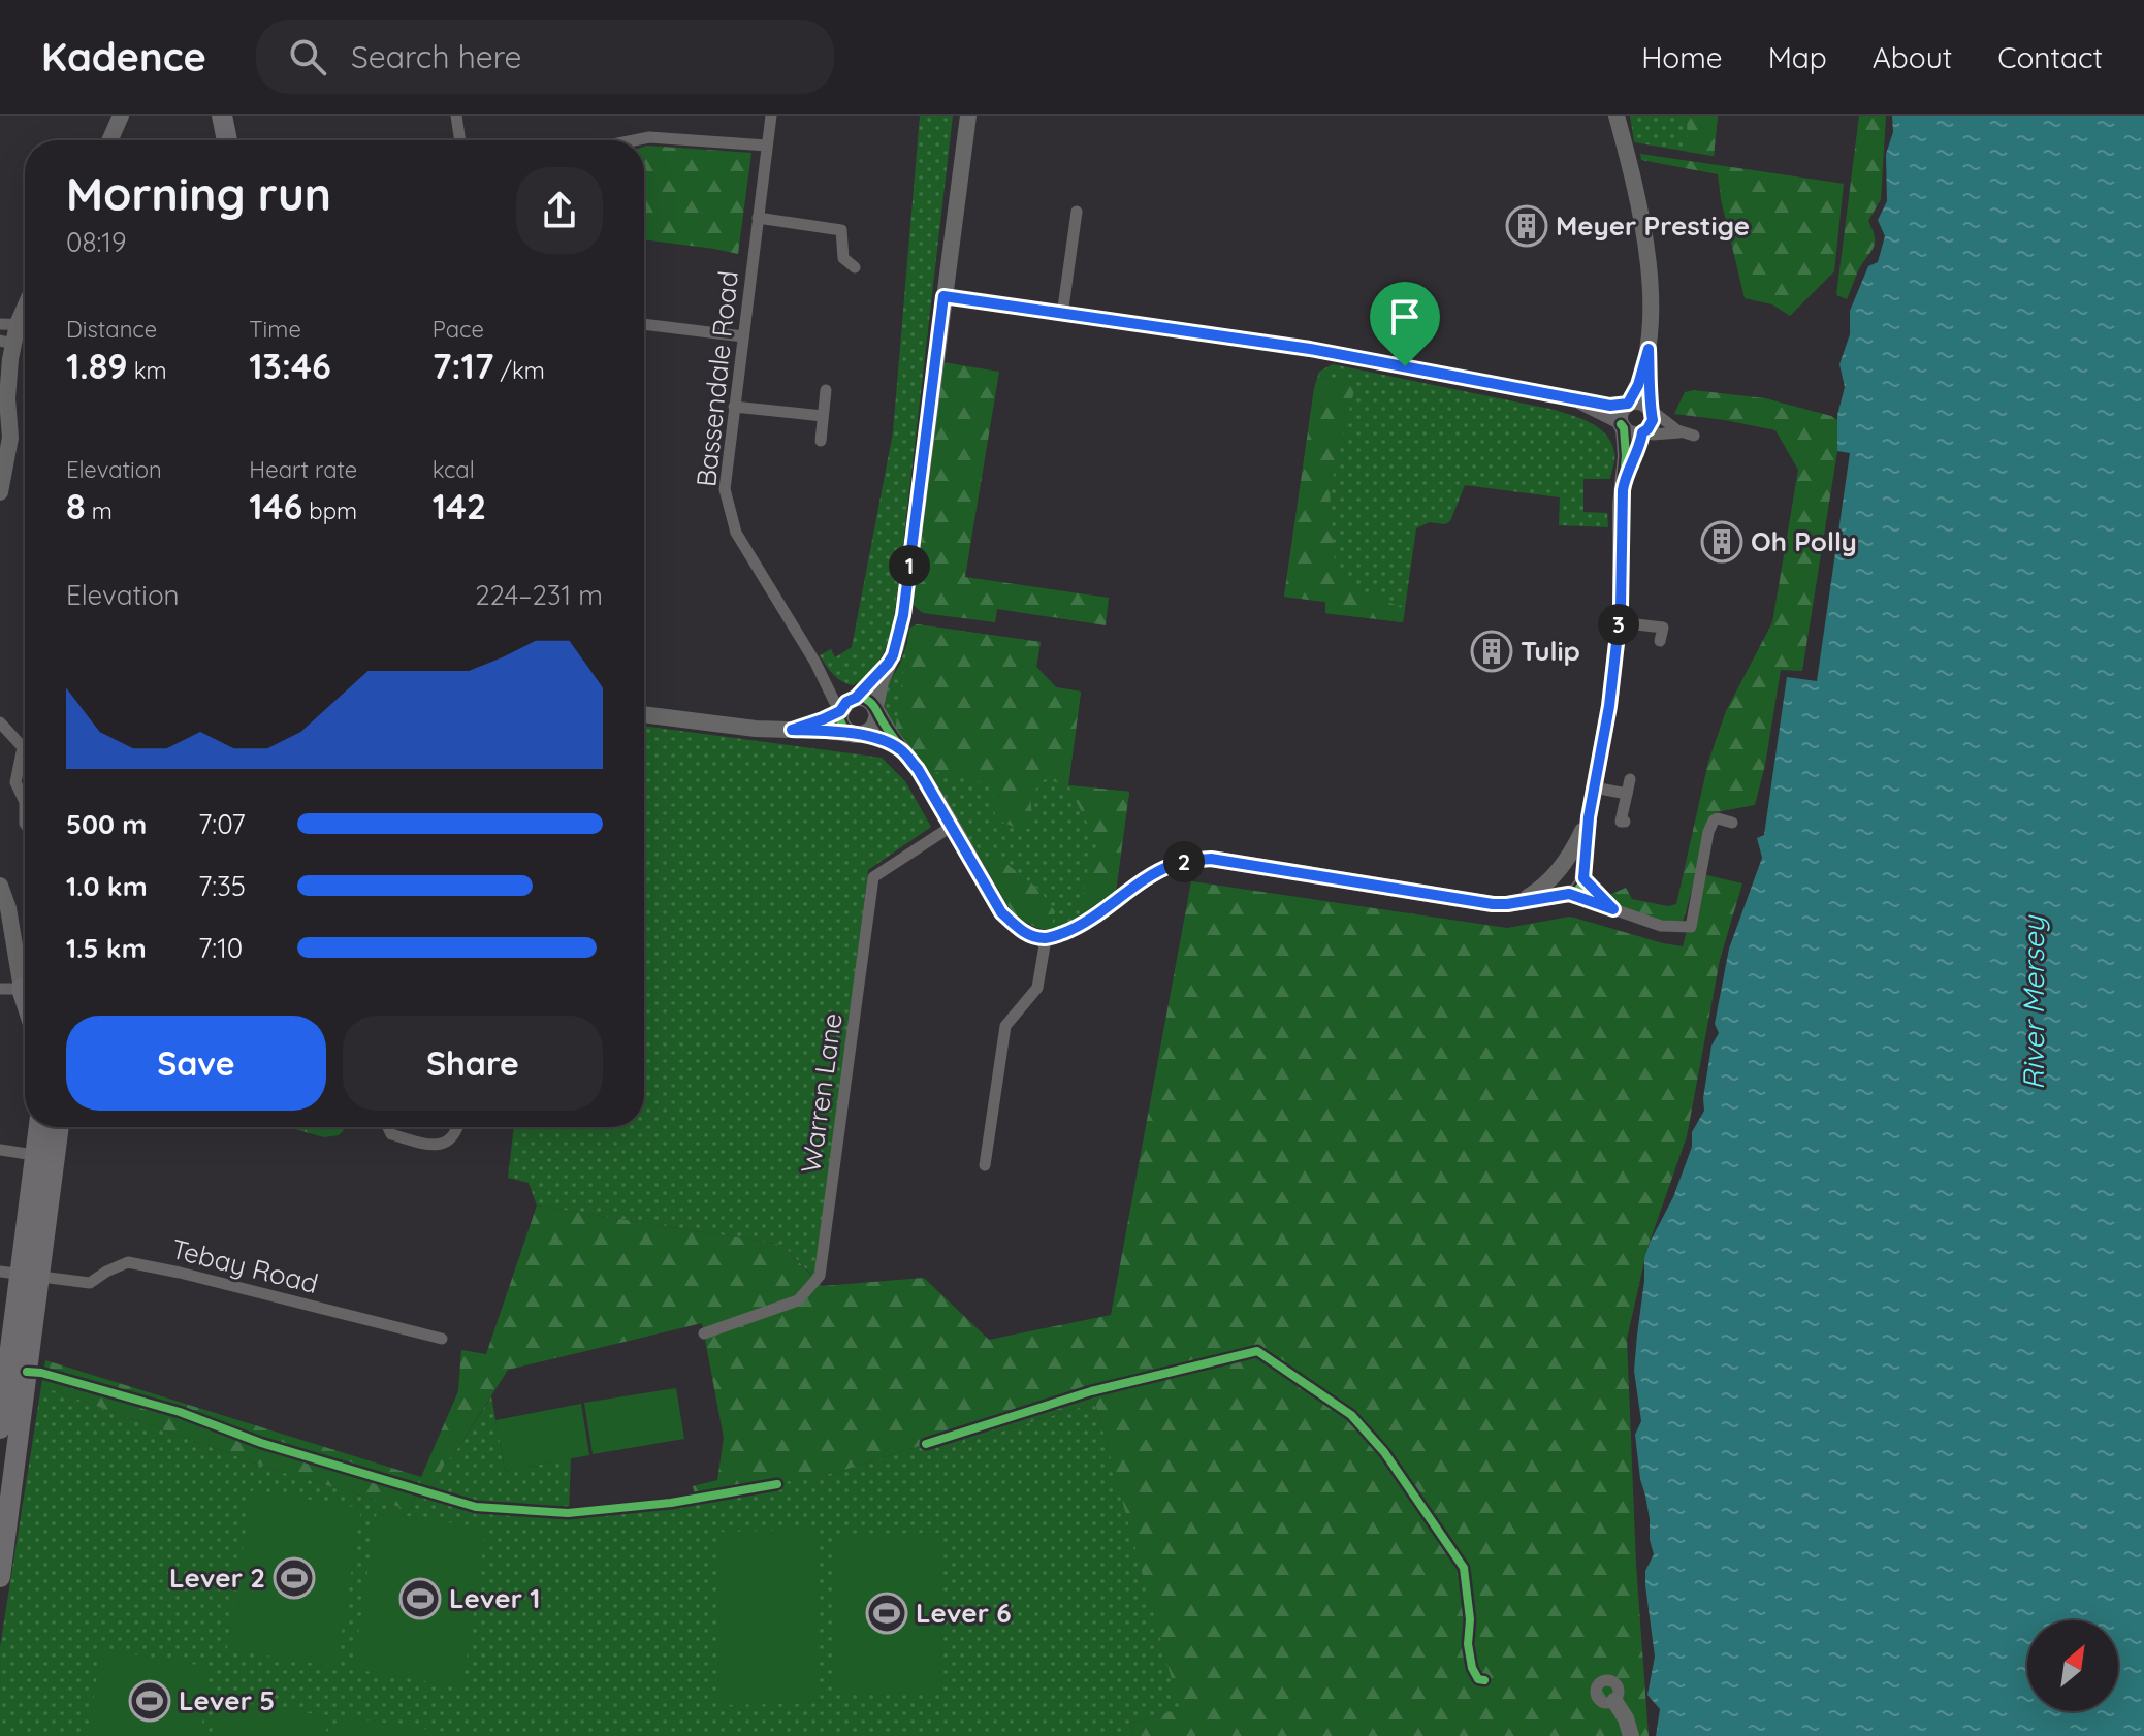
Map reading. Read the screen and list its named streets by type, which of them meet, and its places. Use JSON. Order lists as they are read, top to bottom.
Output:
{
  "streets": {
    "street": ["Bassendale Road", "Warren Lane", "Tebay Road"]
  },
  "water": ["River Mersey"],
  "places": {
    "building": ["Meyer Prestige", "Oh Polly", "Tulip"],
    "sports": [
      "Lever 2",
      "Lever 1",
      "Lever 6",
      "Lever 5"
    ]
  },
  "north": "top right",
  "page": {
    "header": "Kadence",
    "search": "Search here",
    "nav": [
      "Home",
      "Map",
      "About",
      "Contact"
    ],
    "heading": ["Morning run", "08:19"],
    "stats": [
      ["Distance", "1.89 km"],
      ["Time", "13:46"],
      ["Pace", "7:17 /km"],
      ["Elevation", "8 m"],
      ["Heart rate", "146 bpm"],
      ["kcal", "142"]
    ],
    "pins": ["1", "3", "2"],
    "chart": ["Elevation", "224–231 m"],
    "list": [
      {
        "name": "500 m",
        "note": "7:07"
      },
      {
        "name": "1.0 km",
        "note": "7:35"
      },
      {
        "name": "1.5 km",
        "note": "7:10"
      }
    ],
    "buttons": ["Save", "Share"]
  }
}
